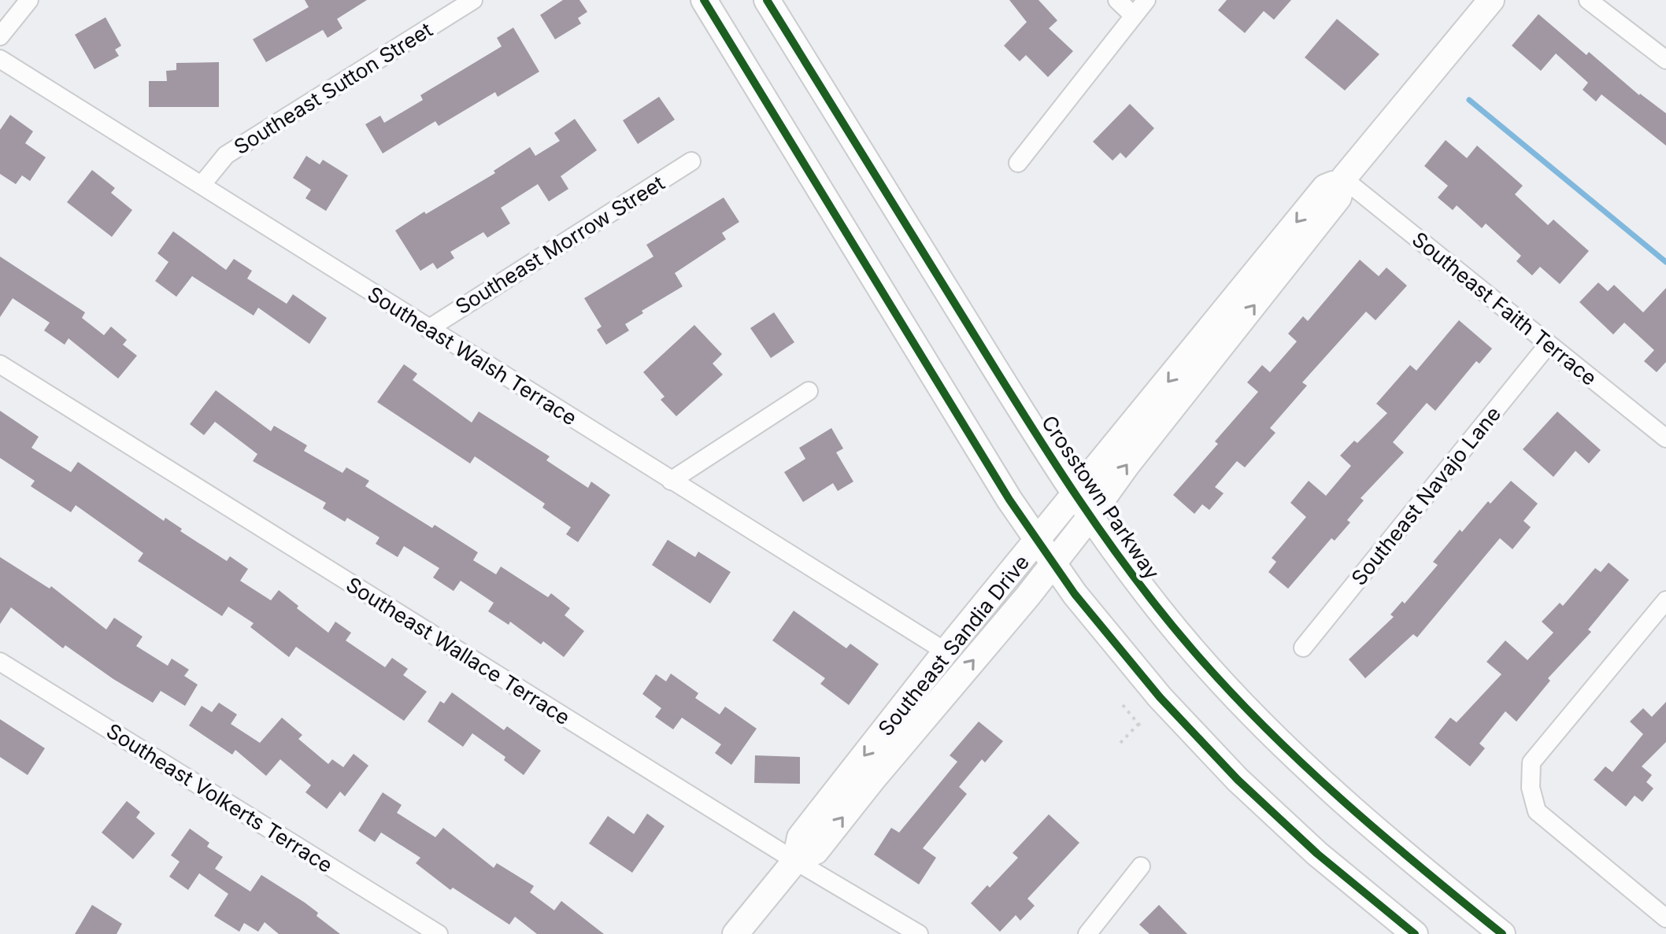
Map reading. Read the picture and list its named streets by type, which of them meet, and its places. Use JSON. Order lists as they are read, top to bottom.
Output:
{
  "streets": {
    "main road": ["Crosstown Parkway", "Southeast Sandia Drive"],
    "street": [
      "Southeast Sutton Street",
      "Southeast Morrow Street",
      "Southeast Faith Terrace",
      "Southeast Walsh Terrace",
      "Southeast Navajo Lane",
      "Southeast Wallace Terrace",
      "Southeast Volkerts Terrace"
    ]
  },
  "crossings": [
    ["Southeast Sutton Street", "Southeast Walsh Terrace"],
    ["Southeast Morrow Street", "Southeast Walsh Terrace"],
    ["Southeast Faith Terrace", "Southeast Navajo Lane"],
    ["Southeast Faith Terrace", "Southeast Sandia Drive"],
    ["Southeast Walsh Terrace", "Southeast Sandia Drive"],
    ["Crosstown Parkway", "Southeast Sandia Drive"],
    ["Southeast Sandia Drive", "Southeast Wallace Terrace"]
  ]
}
